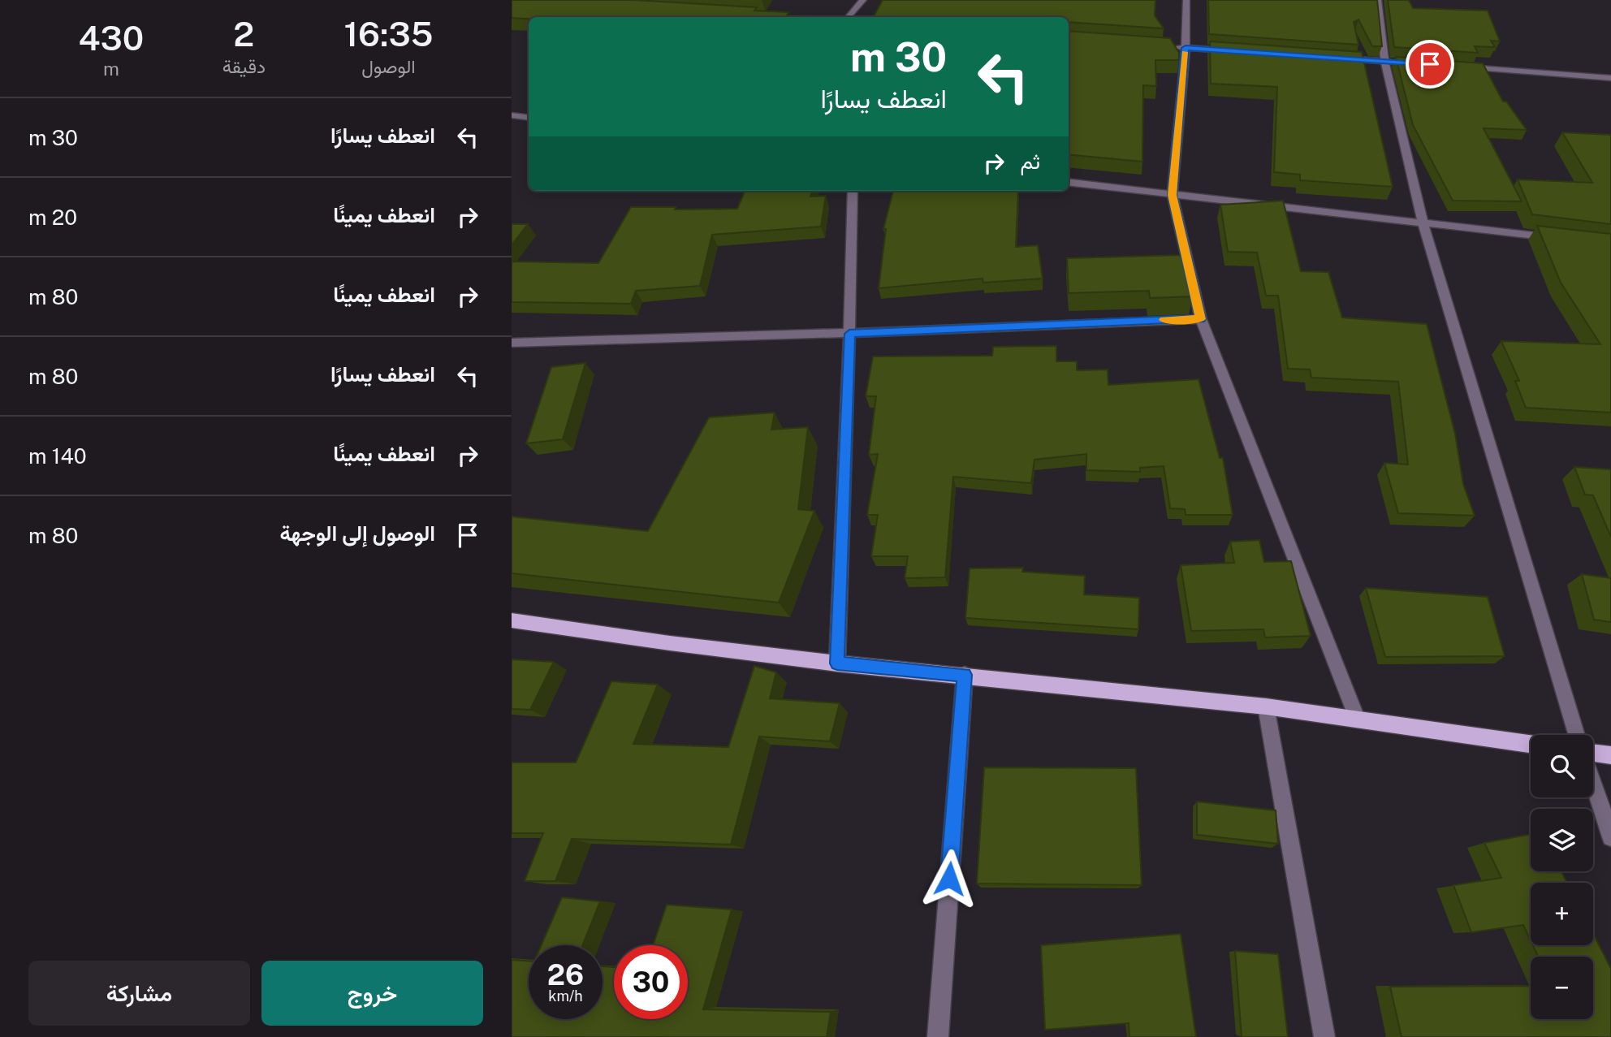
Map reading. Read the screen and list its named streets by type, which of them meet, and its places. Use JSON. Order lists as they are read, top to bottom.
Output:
{
  "page": {
    "eta": [
      "16:35",
      "الوصول",
      "2",
      "دقيقة",
      "430",
      "m"
    ],
    "turn": ["30 m", "انعطف يسارًا"],
    "list": [
      {
        "name": "انعطف يسارًا",
        "value": "30 m"
      },
      {
        "name": "انعطف يمينًا",
        "value": "20 m"
      },
      {
        "name": "انعطف يمينًا",
        "value": "80 m"
      },
      {
        "name": "انعطف يسارًا",
        "value": "80 m"
      },
      {
        "name": "انعطف يمينًا",
        "value": "140 m"
      },
      {
        "name": "الوصول إلى الوجهة",
        "value": "80 m"
      }
    ],
    "then": "ثم",
    "map_buttons": ["+", "−"],
    "speed": "26 km/h",
    "limit": "30",
    "buttons": ["خروج", "مشاركة"]
  }
}
